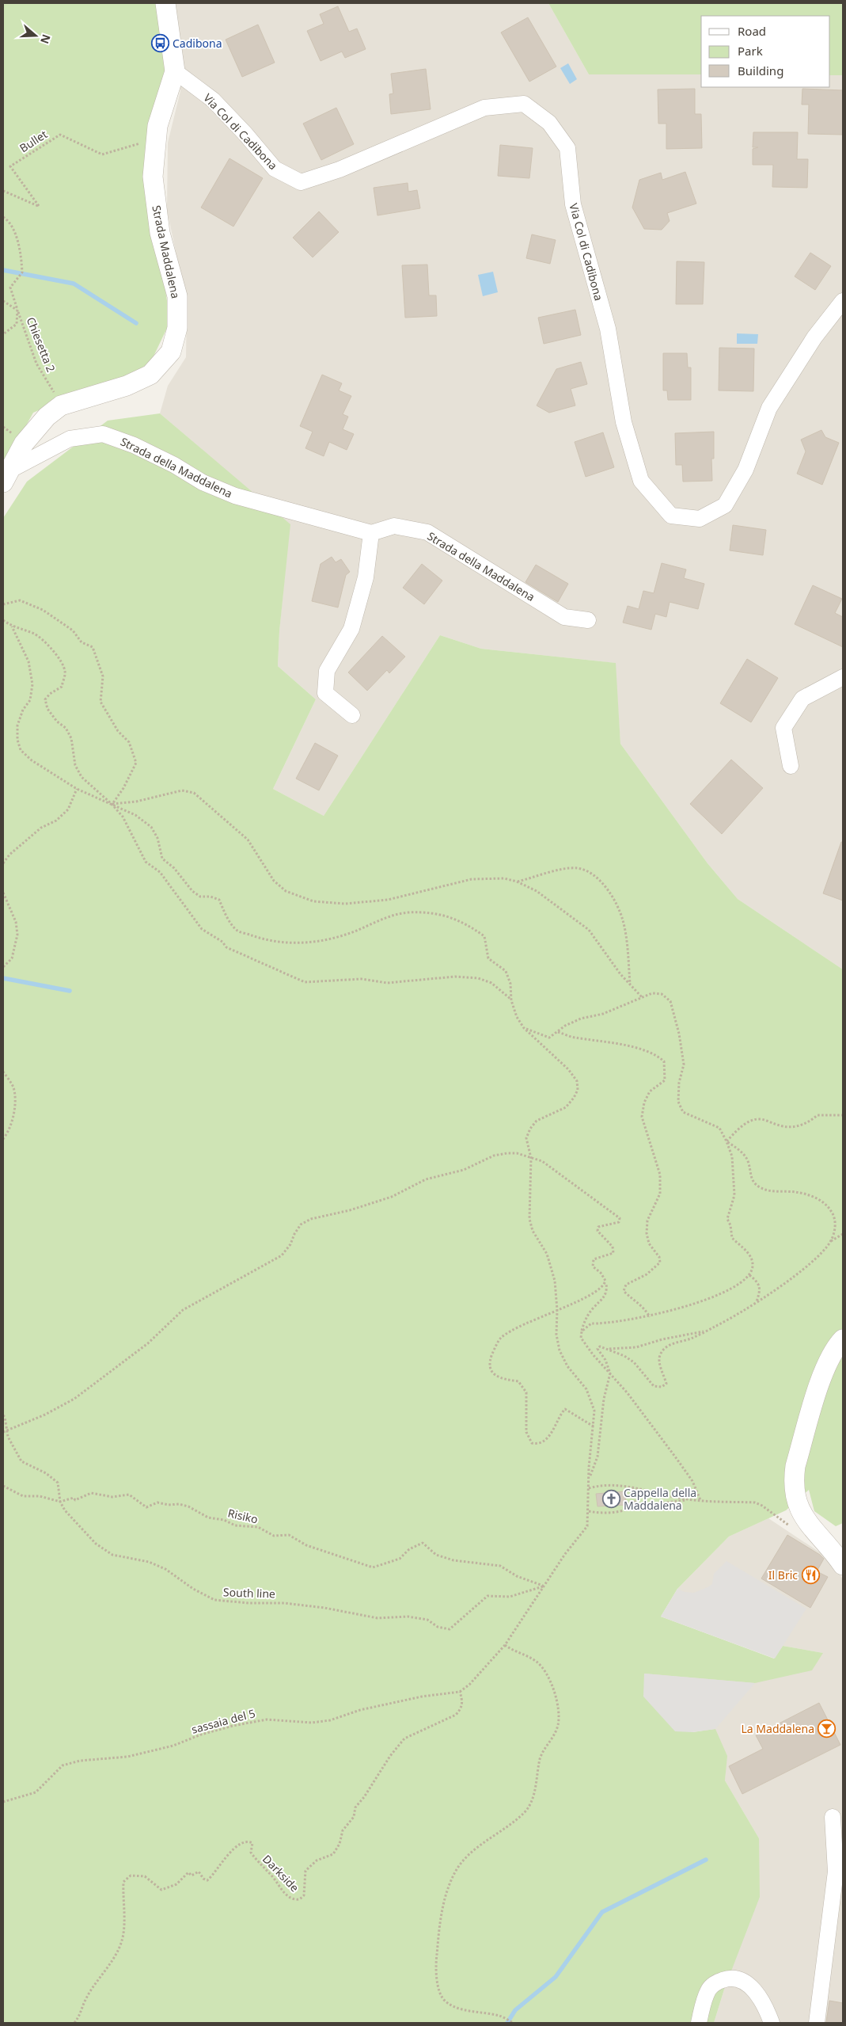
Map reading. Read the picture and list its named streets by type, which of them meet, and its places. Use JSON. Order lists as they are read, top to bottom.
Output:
{
  "streets": {
    "street": ["Via Col di Cadibona", "Strada Maddalena", "Strada della Maddalena"],
    "path": [
      "Bullet",
      "Chiesetta 2",
      "Risiko",
      "South line",
      "sassaia del 5",
      "Darkside"
    ]
  },
  "crossings": [
    ["Via Col di Cadibona", "Strada Maddalena"],
    ["Bullet", "Strada Maddalena"],
    ["Strada Maddalena", "Chiesetta 2"],
    ["Strada Maddalena", "Strada della Maddalena"],
    ["Risiko", "South line"],
    ["sassaia del 5", "Darkside"]
  ],
  "places": {
    "bus stop": ["Cadibona"],
    "church": ["Cappella della Maddalena"],
    "restaurant": ["Il Bric"],
    "bar": ["La Maddalena"]
  },
  "legend": ["Road", "Park", "Building"],
  "north": "right"
}
